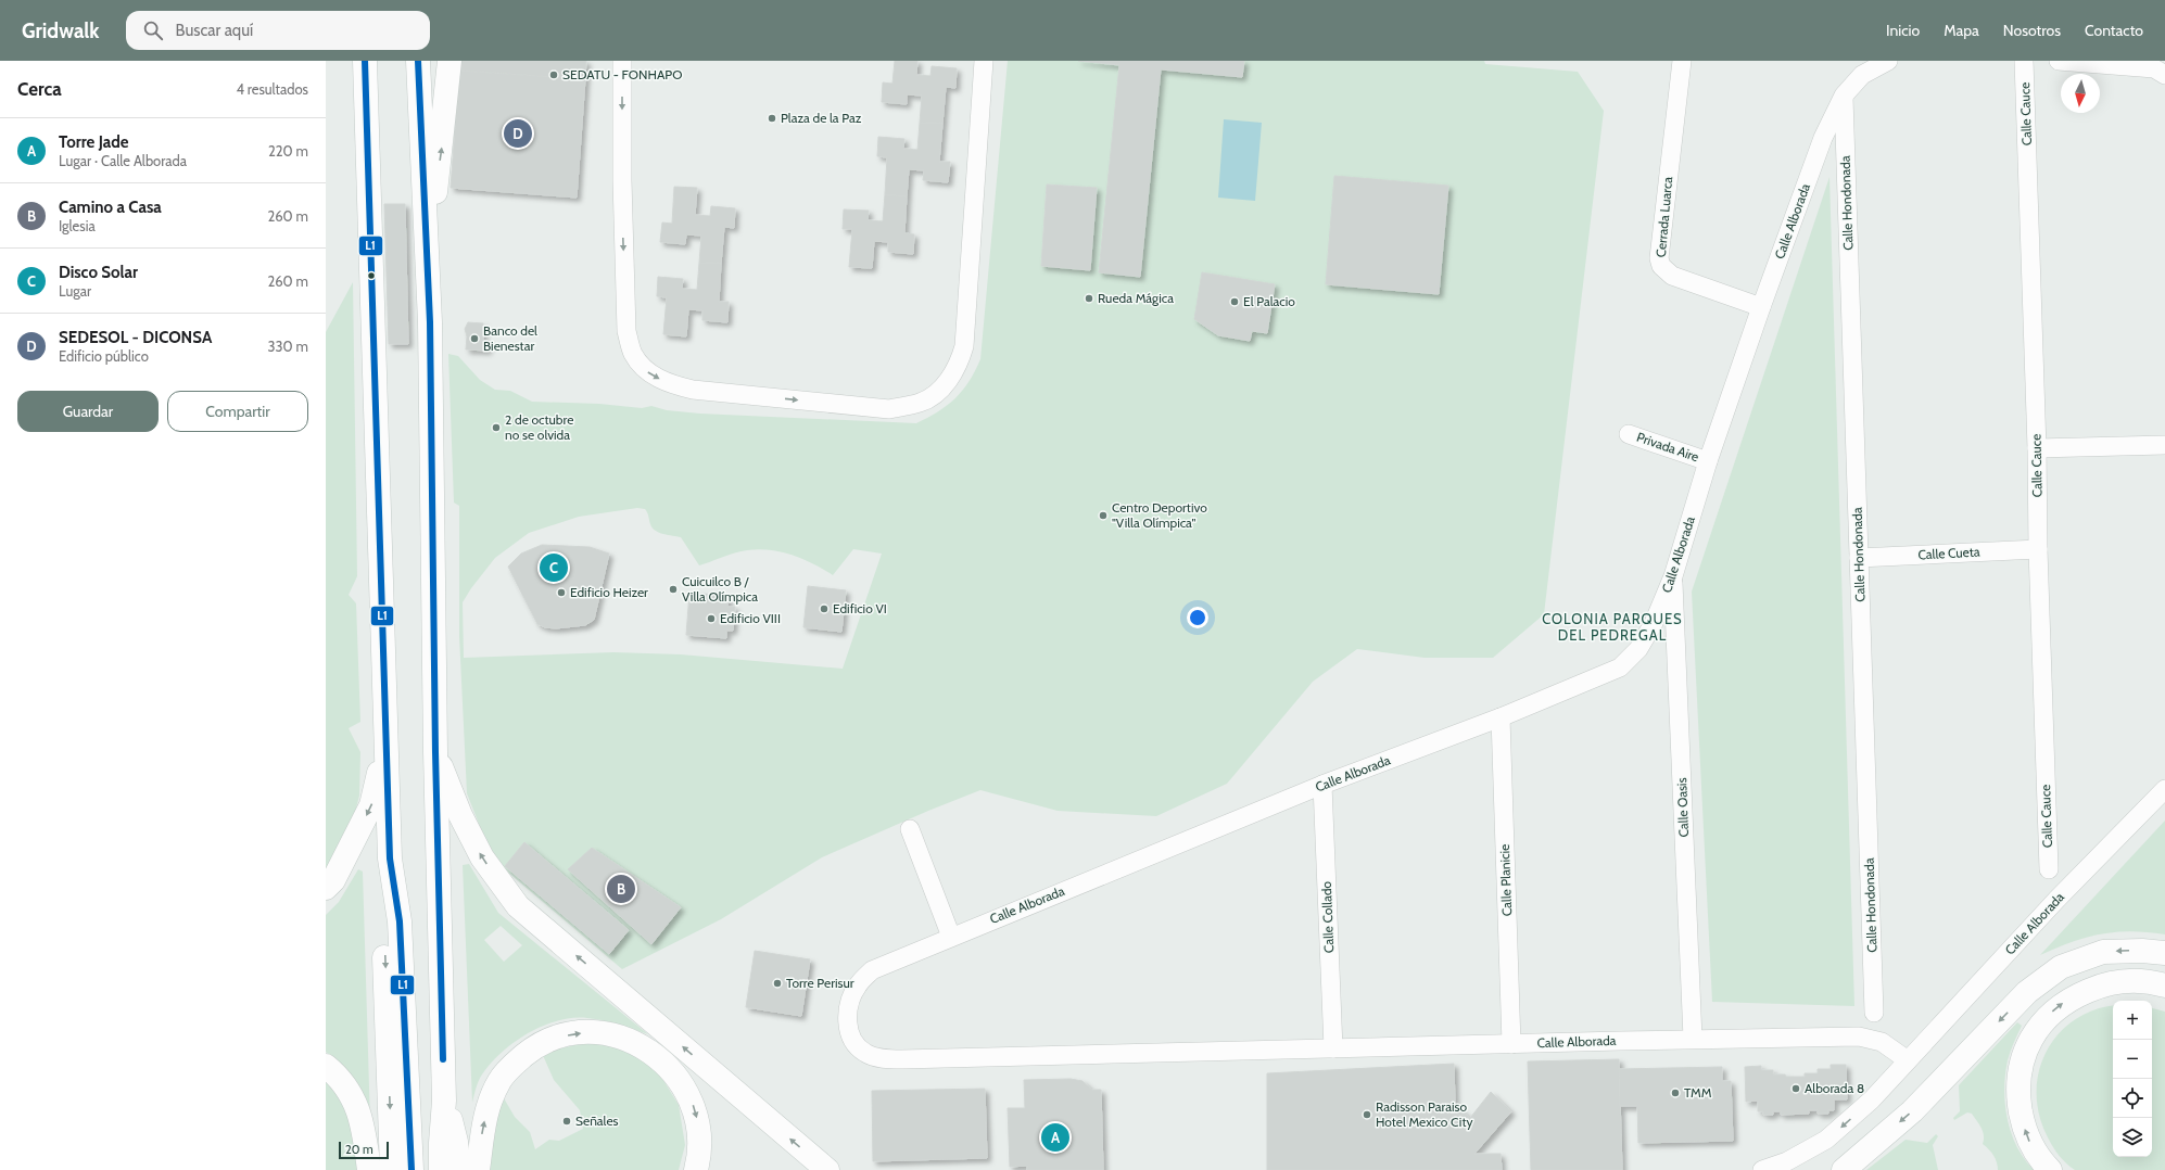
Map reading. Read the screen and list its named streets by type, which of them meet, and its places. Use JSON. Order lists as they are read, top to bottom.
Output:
{
  "streets": {
    "street": [
      "Calle Cauce",
      "Calle Hondonada",
      "Cerrada Luarca",
      "Calle Alborada",
      "Privada Aire",
      "Calle Cueta",
      "Calle Oasis",
      "Calle Planicie",
      "Calle Collado"
    ]
  },
  "crossings": [
    ["Calle Cauce", "Calle Cueta"],
    ["Calle Hondonada", "Calle Alborada"],
    ["Calle Hondonada", "Calle Cueta"],
    ["Cerrada Luarca", "Calle Alborada"],
    ["Calle Alborada", "Privada Aire"],
    ["Calle Alborada", "Calle Oasis"],
    ["Calle Alborada", "Calle Planicie"],
    ["Calle Alborada", "Calle Collado"]
  ],
  "districts": ["COLONIA PARQUES DEL PEDREGAL"],
  "places": [
    "SEDATU - FONHAPO",
    "Plaza de la Paz",
    "Rueda Mágica",
    "El Palacio",
    "Banco del Bienestar",
    "2 de octubre no se olvida",
    "Centro Deportivo \"Villa Olímpica\"",
    "Cuicuilco B / Villa Olímpica",
    "Edificio Heizer",
    "Edificio VI",
    "Edificio VIII",
    "Torre Perisur",
    "Alborada 8",
    "TMM",
    "Radisson Paraiso Hotel Mexico City",
    "Señales"
  ],
  "lines": ["transit line L1"],
  "scale_bar": "20 m",
  "north": "bottom",
  "page": {
    "header": "Gridwalk",
    "search": "Buscar aquí",
    "nav": [
      "Inicio",
      "Mapa",
      "Nosotros",
      "Contacto"
    ],
    "heading": ["Cerca", "4 resultados"],
    "list": [
      {
        "mark": "A",
        "name": "Torre Jade",
        "note": "Lugar · Calle Alborada",
        "value": "220 m"
      },
      {
        "mark": "B",
        "name": "Camino a Casa",
        "note": "Iglesia",
        "value": "260 m"
      },
      {
        "mark": "C",
        "name": "Disco Solar",
        "note": "Lugar",
        "value": "260 m"
      },
      {
        "mark": "D",
        "name": "SEDESOL - DICONSA",
        "note": "Edificio público",
        "value": "330 m"
      }
    ],
    "pins": [
      "D",
      "C",
      "B",
      "A"
    ],
    "buttons": ["Guardar", "Compartir"],
    "map_buttons": ["+", "−"],
    "scale": "20 m"
  }
}
